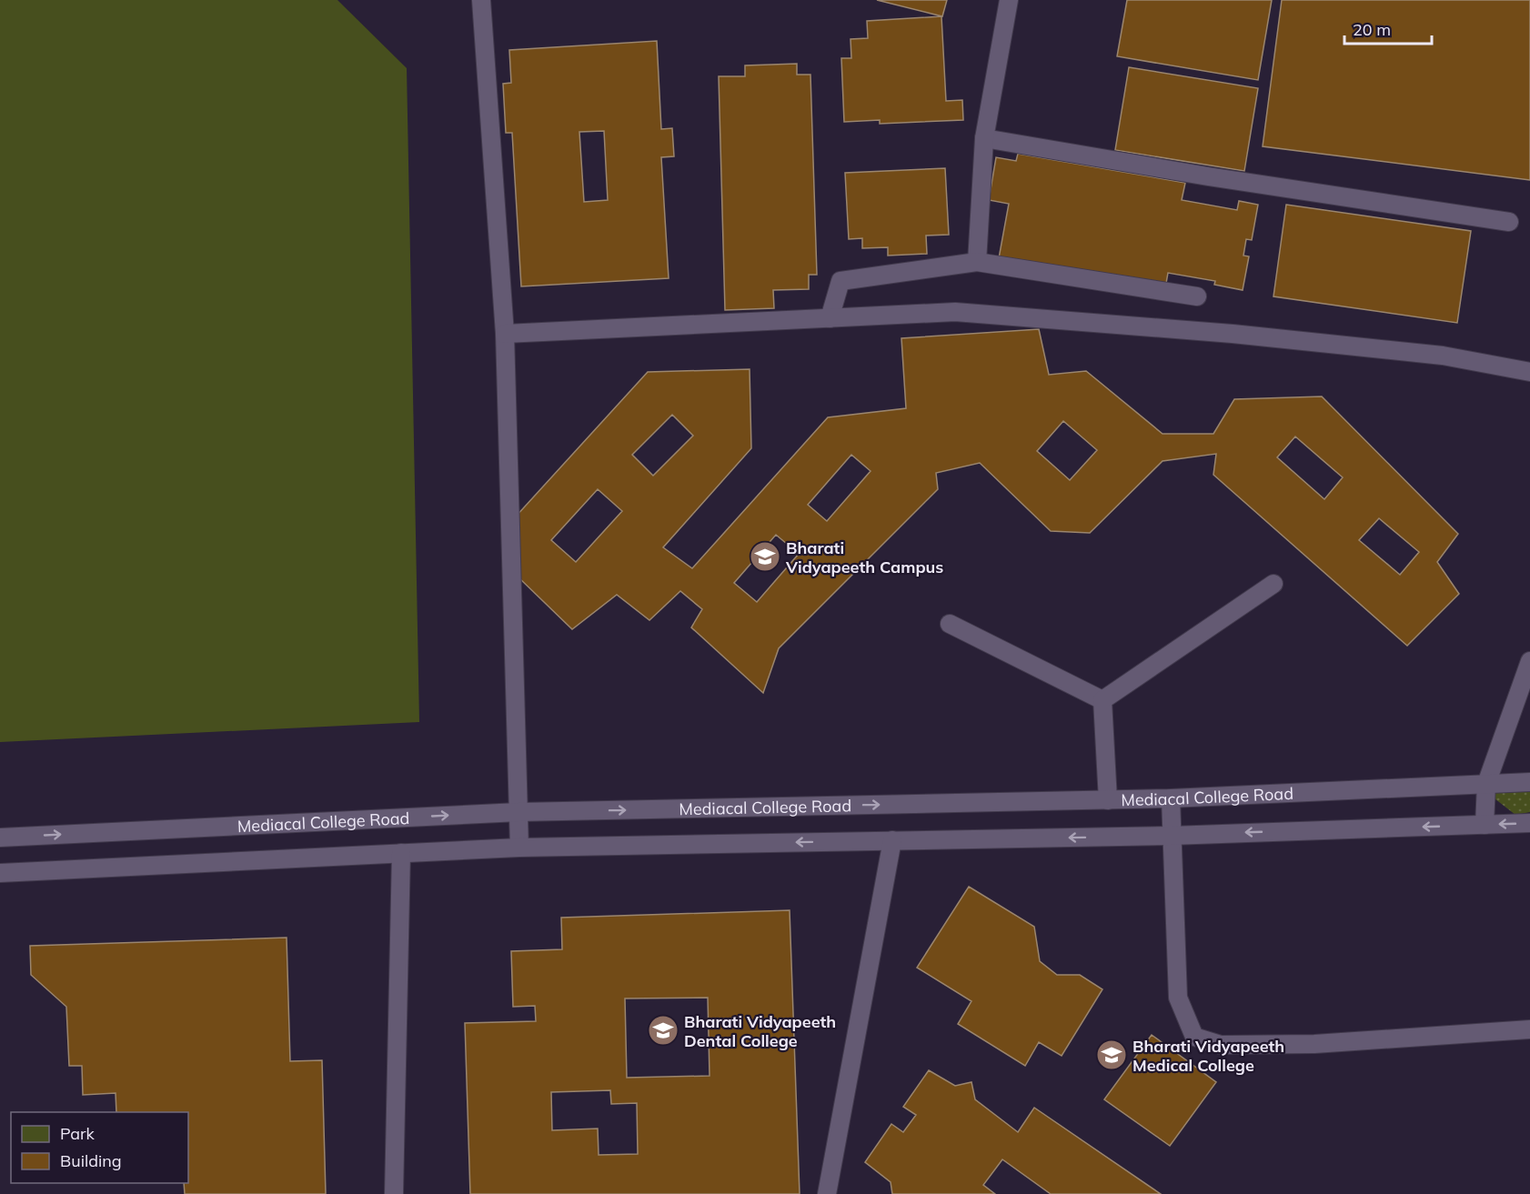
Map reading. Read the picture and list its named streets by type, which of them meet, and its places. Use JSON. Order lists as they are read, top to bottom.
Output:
{
  "streets": {
    "lane": ["Mediacal College Road"]
  },
  "places": {
    "school or university": ["Bharati Vidyapeeth Campus", "Bharati Vidyapeeth Dental College", "Bharati Vidyapeeth Medical College"]
  },
  "legend": ["Park", "Building"],
  "scale_bar": "20 m"
}
